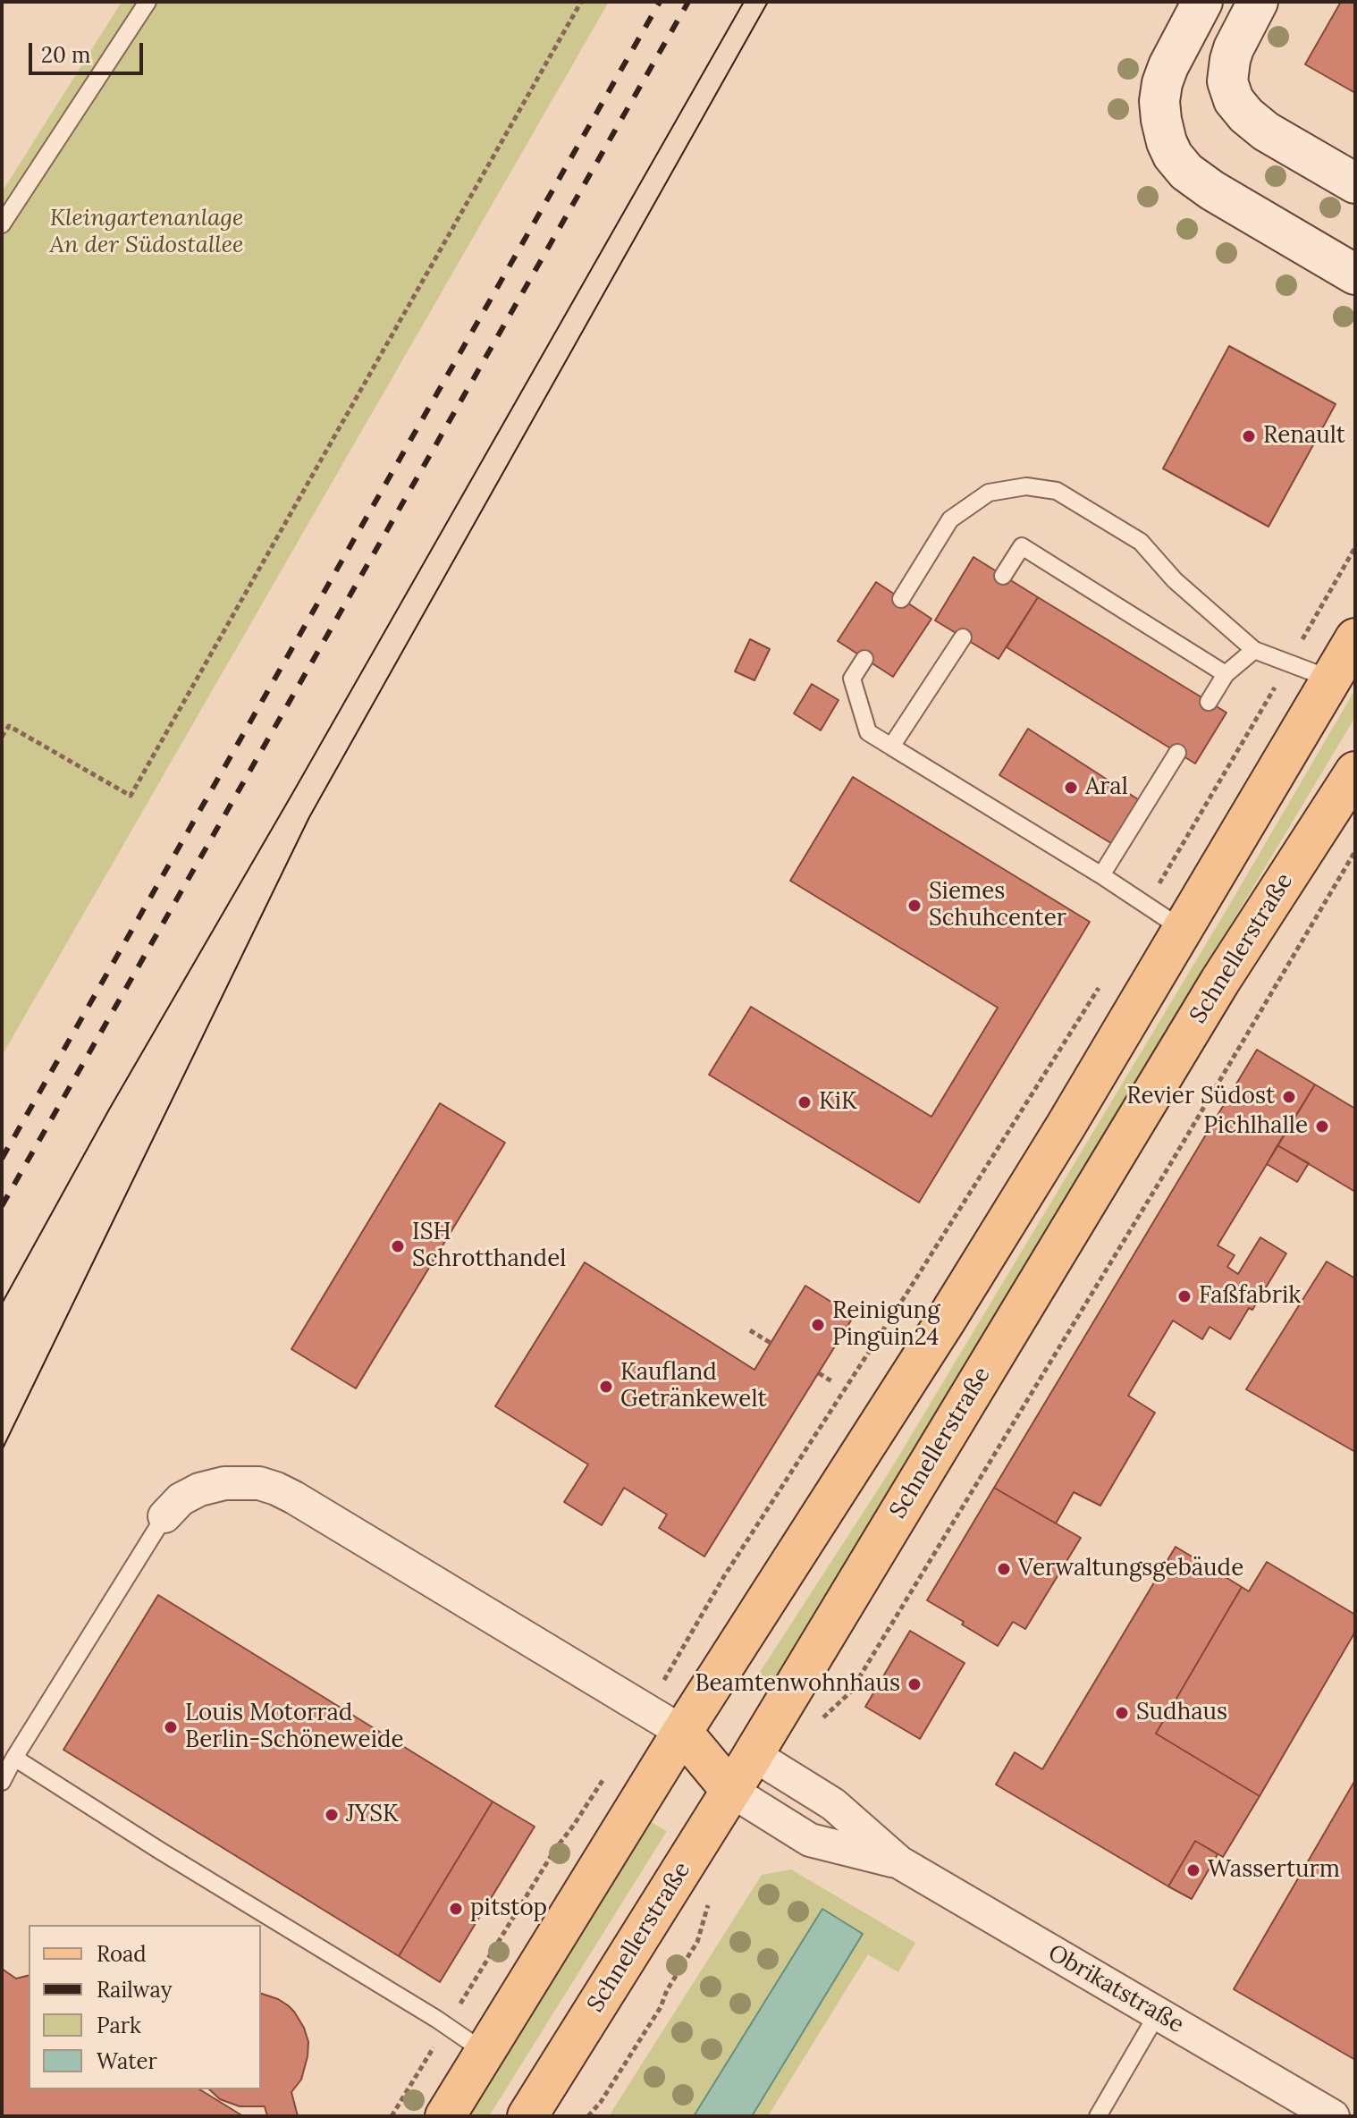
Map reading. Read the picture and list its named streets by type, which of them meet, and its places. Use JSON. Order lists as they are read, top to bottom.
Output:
{
  "streets": {
    "main road": ["Schnellerstraße"],
    "street": ["Obrikatstraße"]
  },
  "crossings": [
    ["Schnellerstraße", "Obrikatstraße"]
  ],
  "parks": ["Kleingartenanlage An der Südostallee"],
  "places": [
    "Renault",
    "Aral",
    "Siemes Schuhcenter",
    "Revier Südost",
    "KiK",
    "Pichlhalle",
    "ISH Schrotthandel",
    "Faßfabrik",
    "Reinigung Pinguin24",
    "Kaufland Getränkewelt",
    "Verwaltungsgebäude",
    "Beamtenwohnhaus",
    "Sudhaus",
    "Louis Motorrad Berlin-Schöneweide",
    "JYSK",
    "Wasserturm",
    "pitstop"
  ],
  "legend": [
    "Road",
    "Railway",
    "Park",
    "Water"
  ],
  "scale_bar": "20 m"
}
